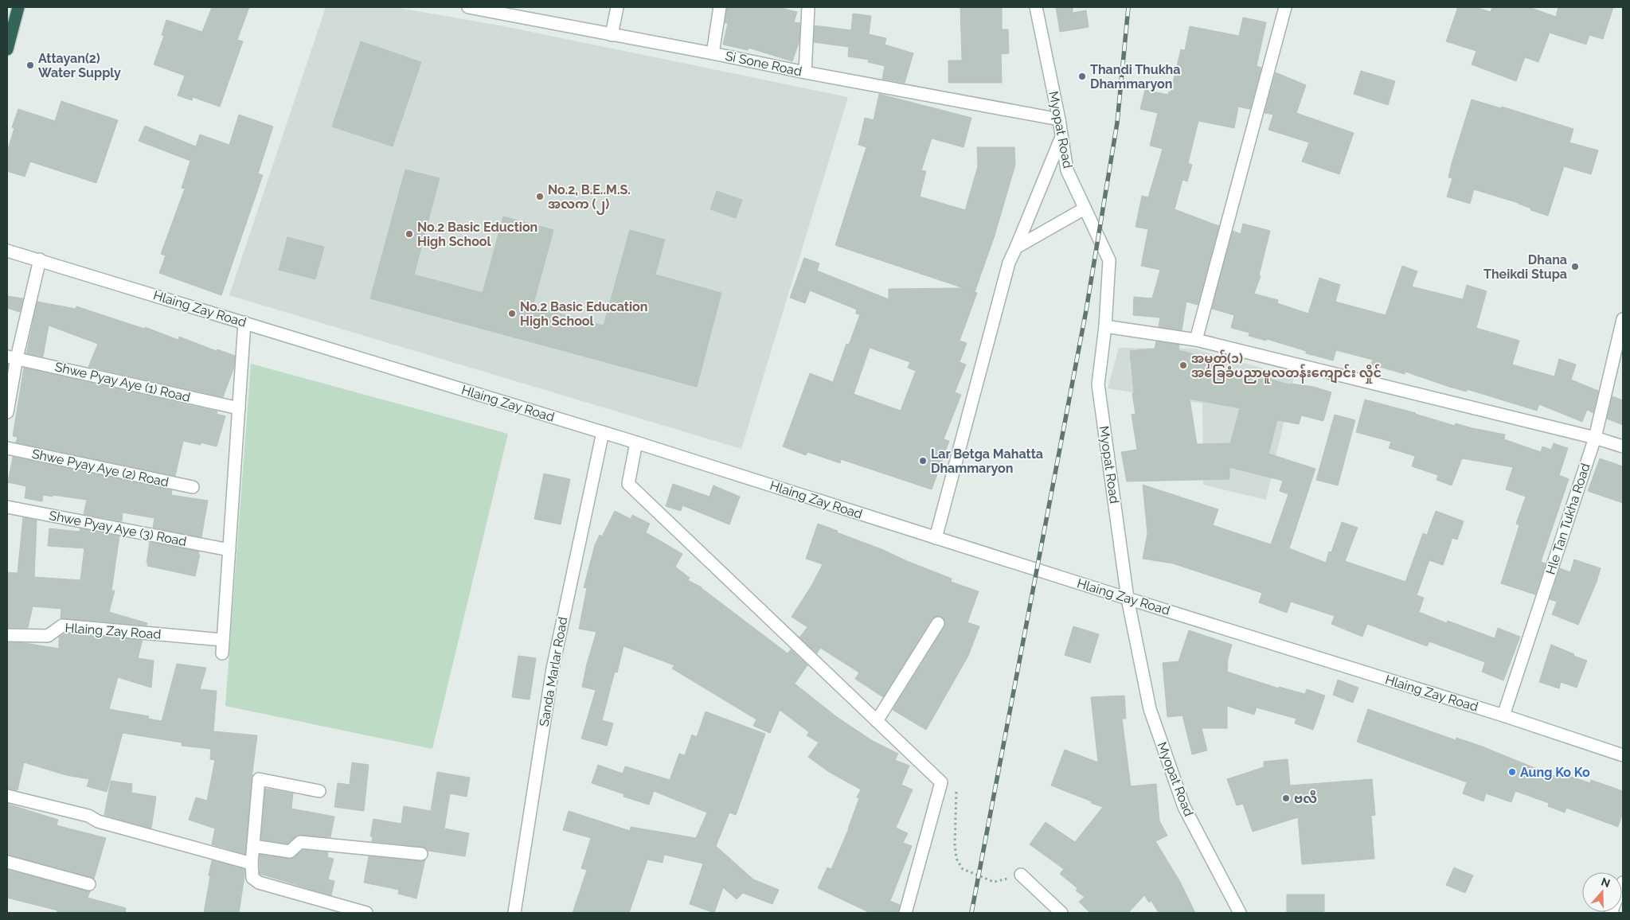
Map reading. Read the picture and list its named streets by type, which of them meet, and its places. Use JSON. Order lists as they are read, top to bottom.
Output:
{
  "streets": {
    "street": [
      "Si Sone Road",
      "Myopat Road",
      "Hlaing Zay Road",
      "Shwe Pyay Aye (1) Road",
      "Shwe Pyay Aye (2) Road",
      "Hle Tan Tukha Road",
      "Shwe Pyay Aye (3) Road",
      "Sanda Marlar Road"
    ]
  },
  "crossings": [
    ["Si Sone Road", "Myopat Road"],
    ["Myopat Road", "Hlaing Zay Road"],
    ["Hlaing Zay Road", "Hle Tan Tukha Road"],
    ["Hlaing Zay Road", "Sanda Marlar Road"]
  ],
  "places": [
    "Attayan(2) Water Supply",
    "Thandi Thukha Dhammaryon",
    "No.2, B.E..M.S. အလက (၂)",
    "No.2 Basic Eduction High School",
    "Dhana Theikdi Stupa",
    "No.2 Basic Education High School",
    "အမှတ်(၁) အခြေခံပညာမူလတန်းကျောင်း လှိုင်",
    "Lar Betga Mahatta Dhammaryon",
    "Aung Ko Ko",
    "ဗလီ"
  ],
  "north": "top"
}
